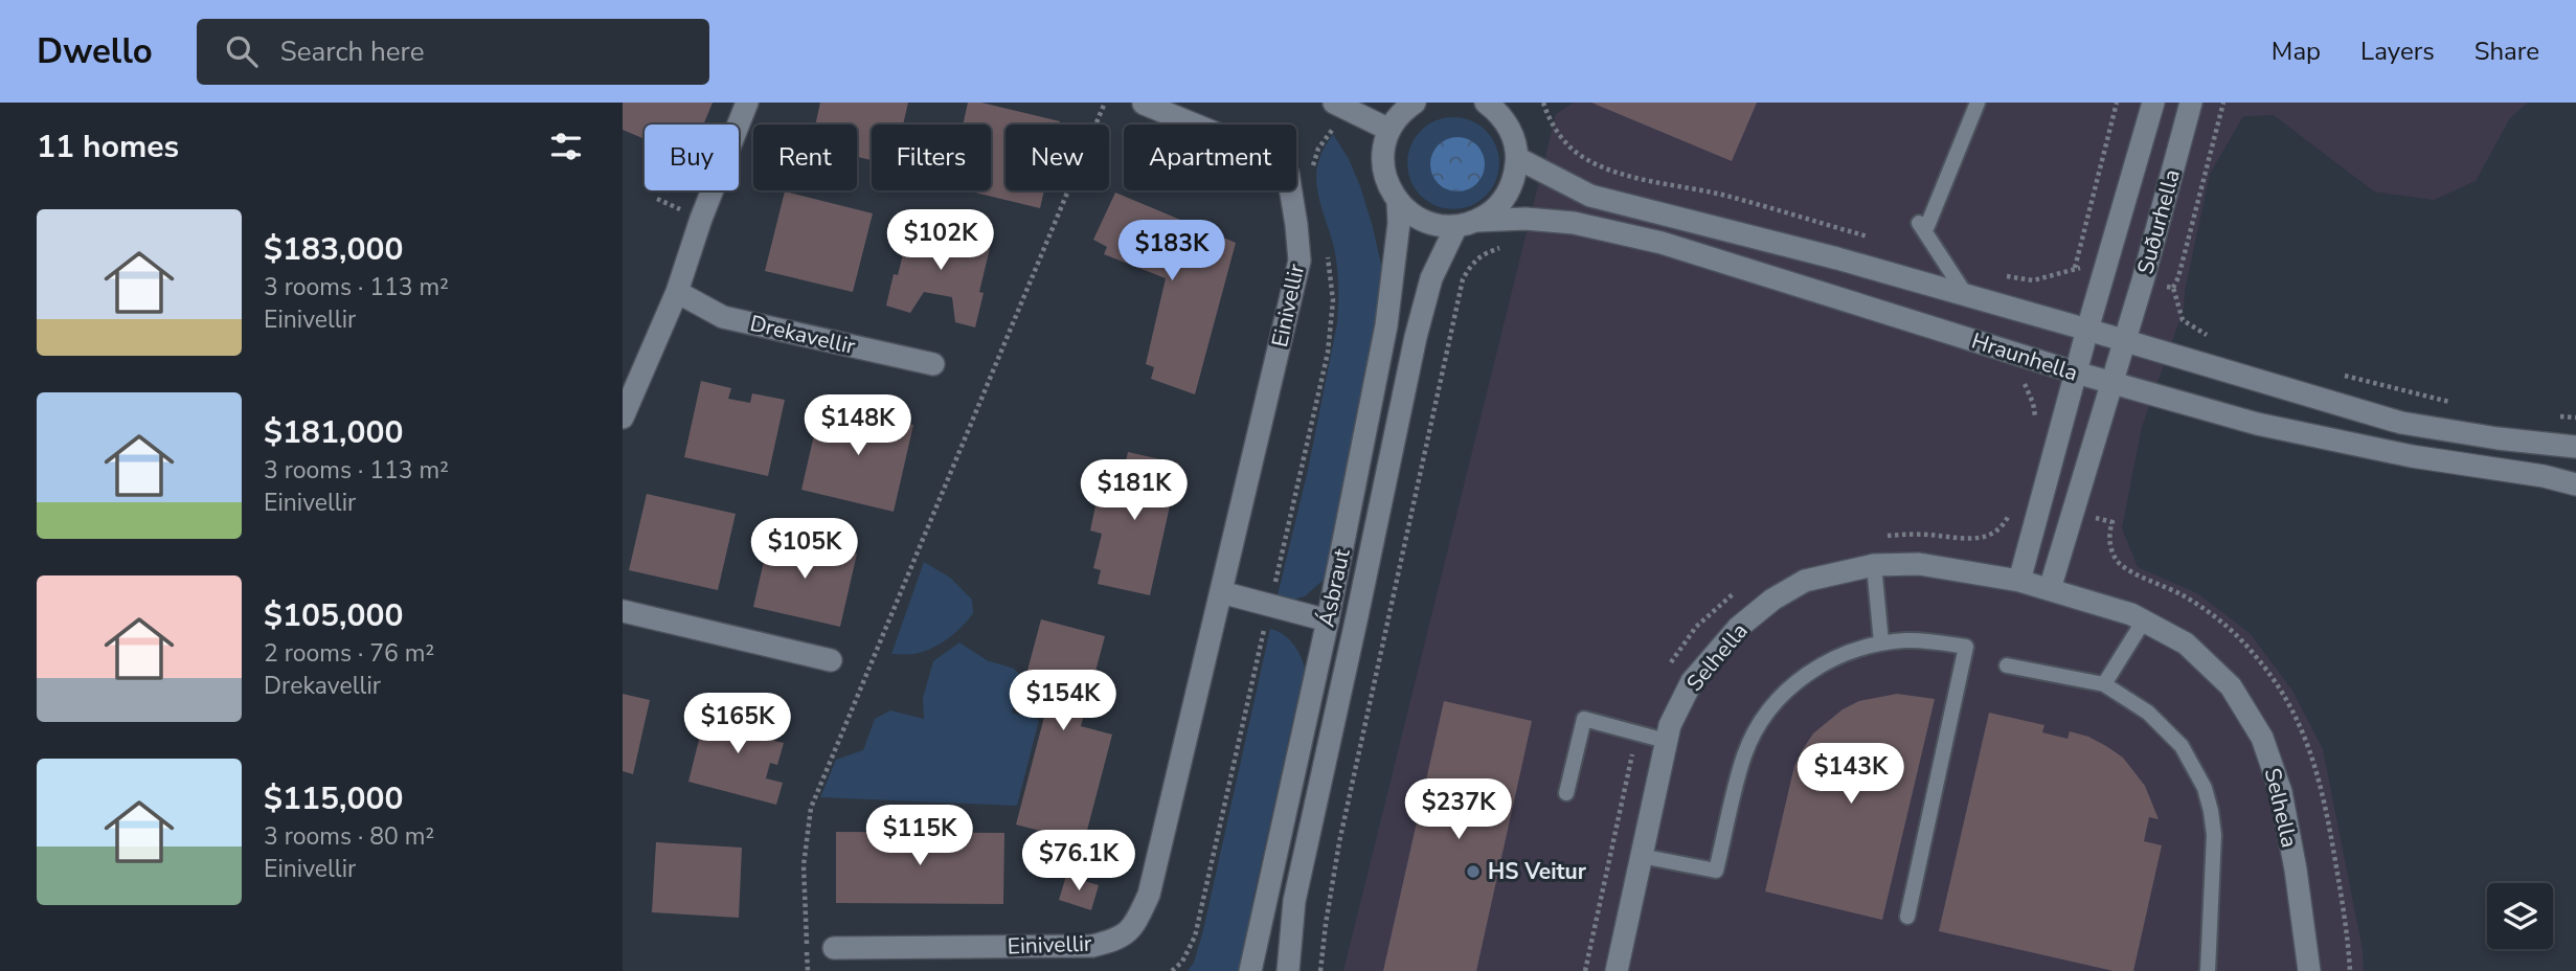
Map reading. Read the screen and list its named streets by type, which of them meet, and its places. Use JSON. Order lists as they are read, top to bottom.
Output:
{
  "streets": {
    "street": [
      "Suðurhella",
      "Einivellir",
      "Drekavellir",
      "Hraunhella",
      "Ásbraut",
      "Selhella"
    ]
  },
  "crossings": [
    ["Suðurhella", "Hraunhella"],
    ["Hraunhella", "Ásbraut"]
  ],
  "places": ["HS Veitur"],
  "page": {
    "header": "Dwello",
    "search": "Search here",
    "nav": ["Map", "Layers", "Share"],
    "heading": "11 homes",
    "chip": [
      "Buy",
      "Rent",
      "Filters",
      "New",
      "Apartment"
    ],
    "list": [
      {
        "name": "$183,000",
        "note": "3 rooms · 113 m² · Einivellir"
      },
      {
        "name": "$181,000",
        "note": "3 rooms · 113 m² · Einivellir"
      },
      {
        "name": "$105,000",
        "note": "2 rooms · 76 m² · Drekavellir"
      },
      {
        "name": "$115,000",
        "note": "3 rooms · 80 m² · Einivellir"
      }
    ],
    "price": [
      "$102K",
      "$183K",
      "$148K",
      "$181K",
      "$105K",
      "$154K",
      "$165K",
      "$143K",
      "$237K",
      "$115K",
      "$76.1K"
    ]
  }
}
